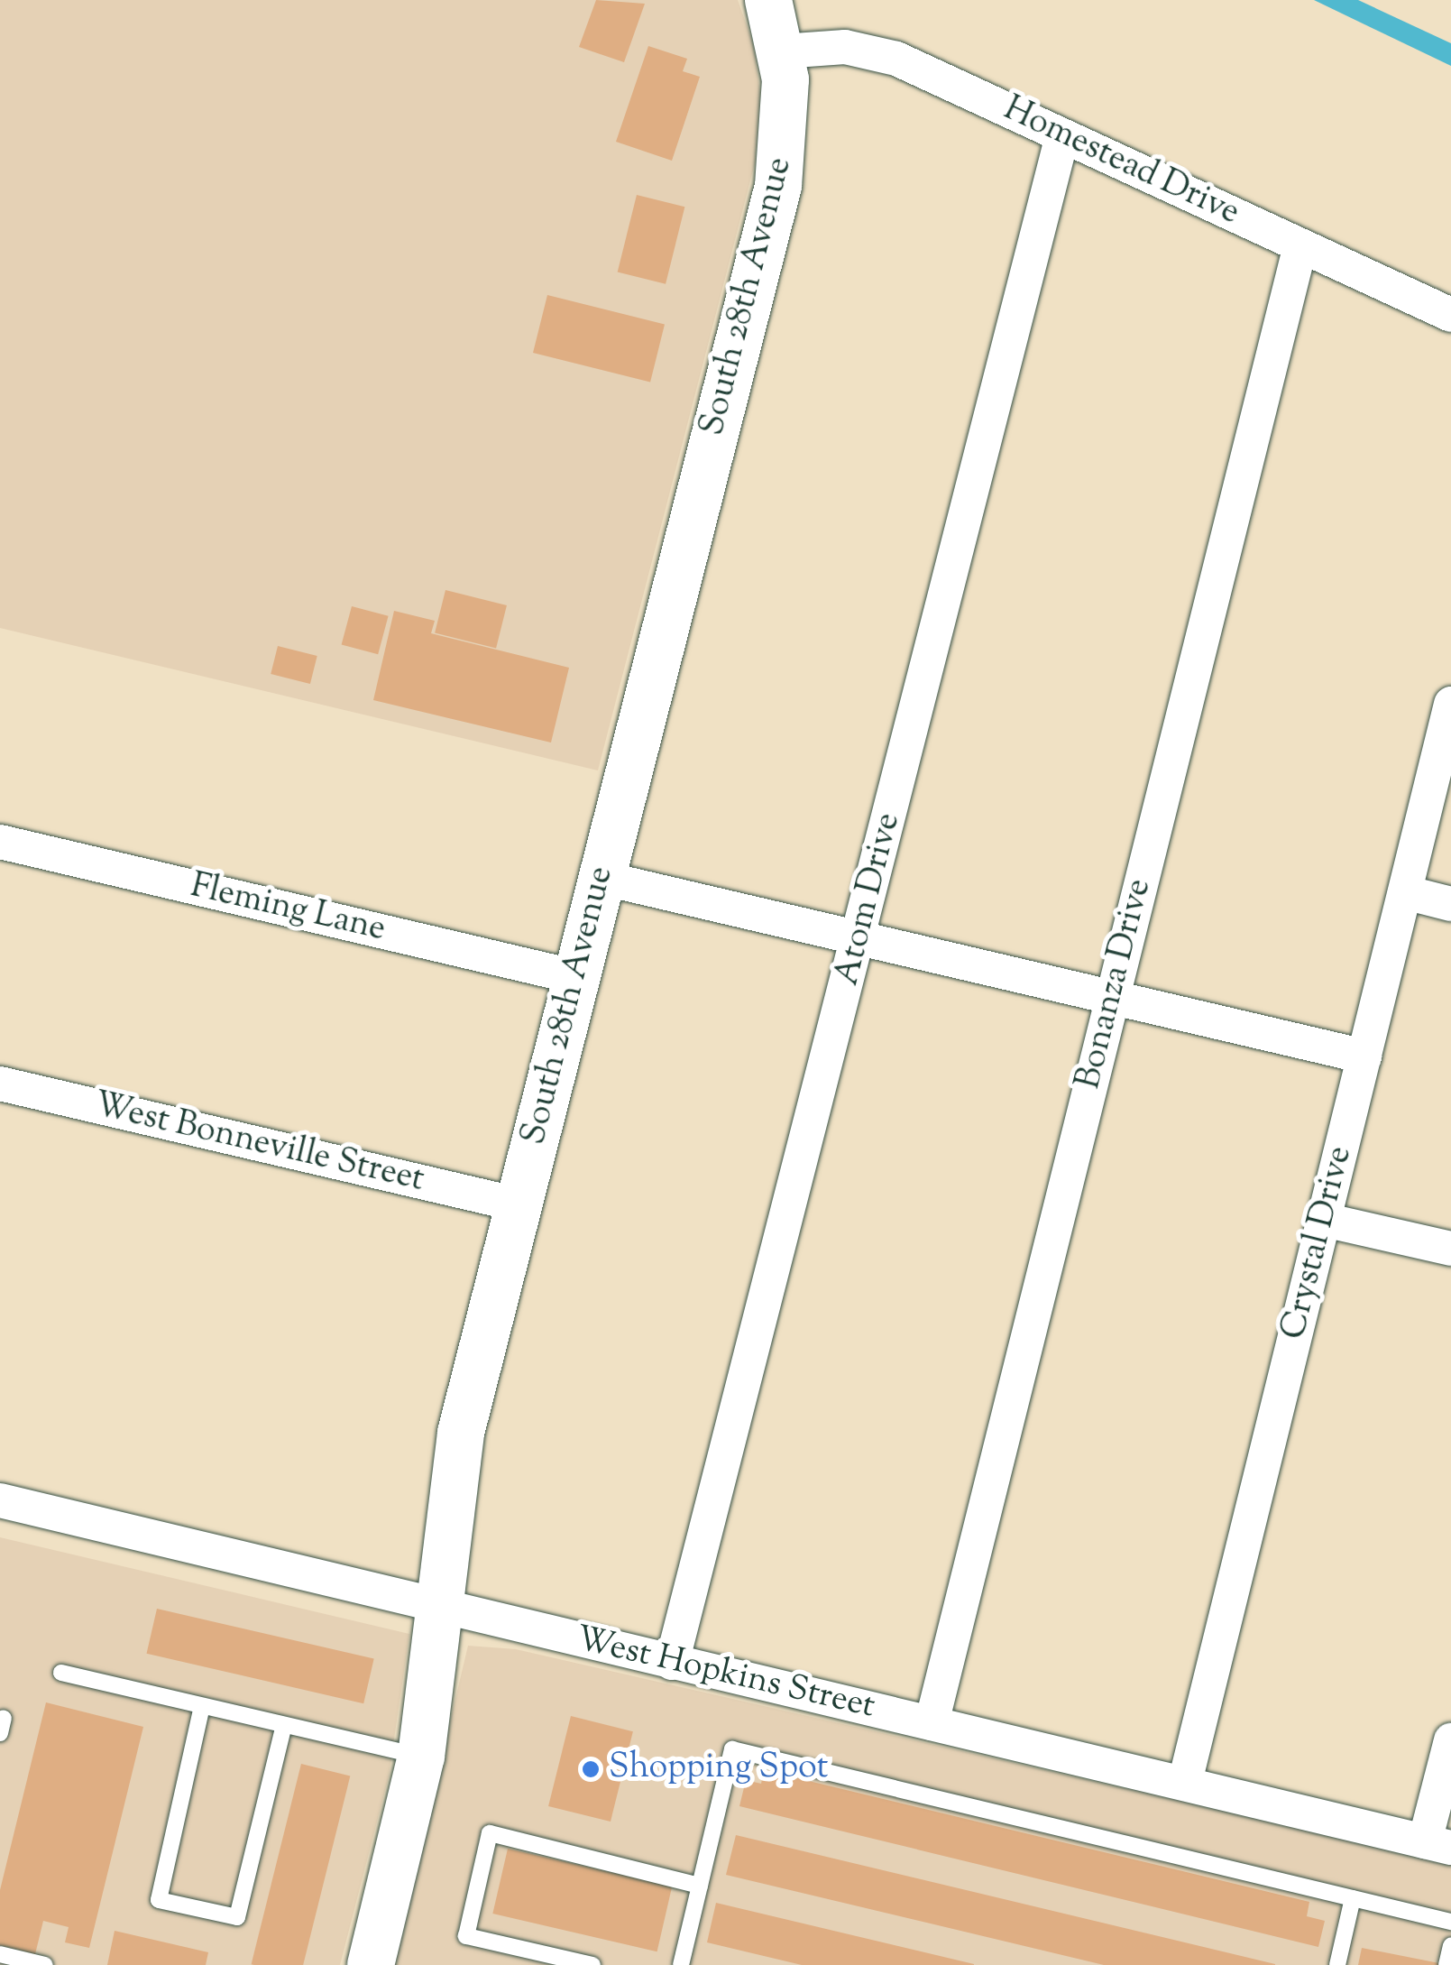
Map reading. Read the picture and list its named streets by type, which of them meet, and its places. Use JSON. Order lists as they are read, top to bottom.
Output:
{
  "streets": {
    "main road": ["South 28th Avenue"],
    "street": [
      "Homestead Drive",
      "Atom Drive",
      "Fleming Lane",
      "Bonanza Drive",
      "West Bonneville Street",
      "Crystal Drive",
      "West Hopkins Street"
    ]
  },
  "crossings": [
    ["Homestead Drive", "South 28th Avenue"],
    ["Homestead Drive", "Atom Drive"],
    ["Homestead Drive", "Bonanza Drive"],
    ["South 28th Avenue", "Fleming Lane"],
    ["South 28th Avenue", "West Bonneville Street"],
    ["South 28th Avenue", "West Hopkins Street"],
    ["Atom Drive", "West Hopkins Street"],
    ["Bonanza Drive", "West Hopkins Street"],
    ["Crystal Drive", "West Hopkins Street"]
  ],
  "places": ["Shopping Spot"]
}
